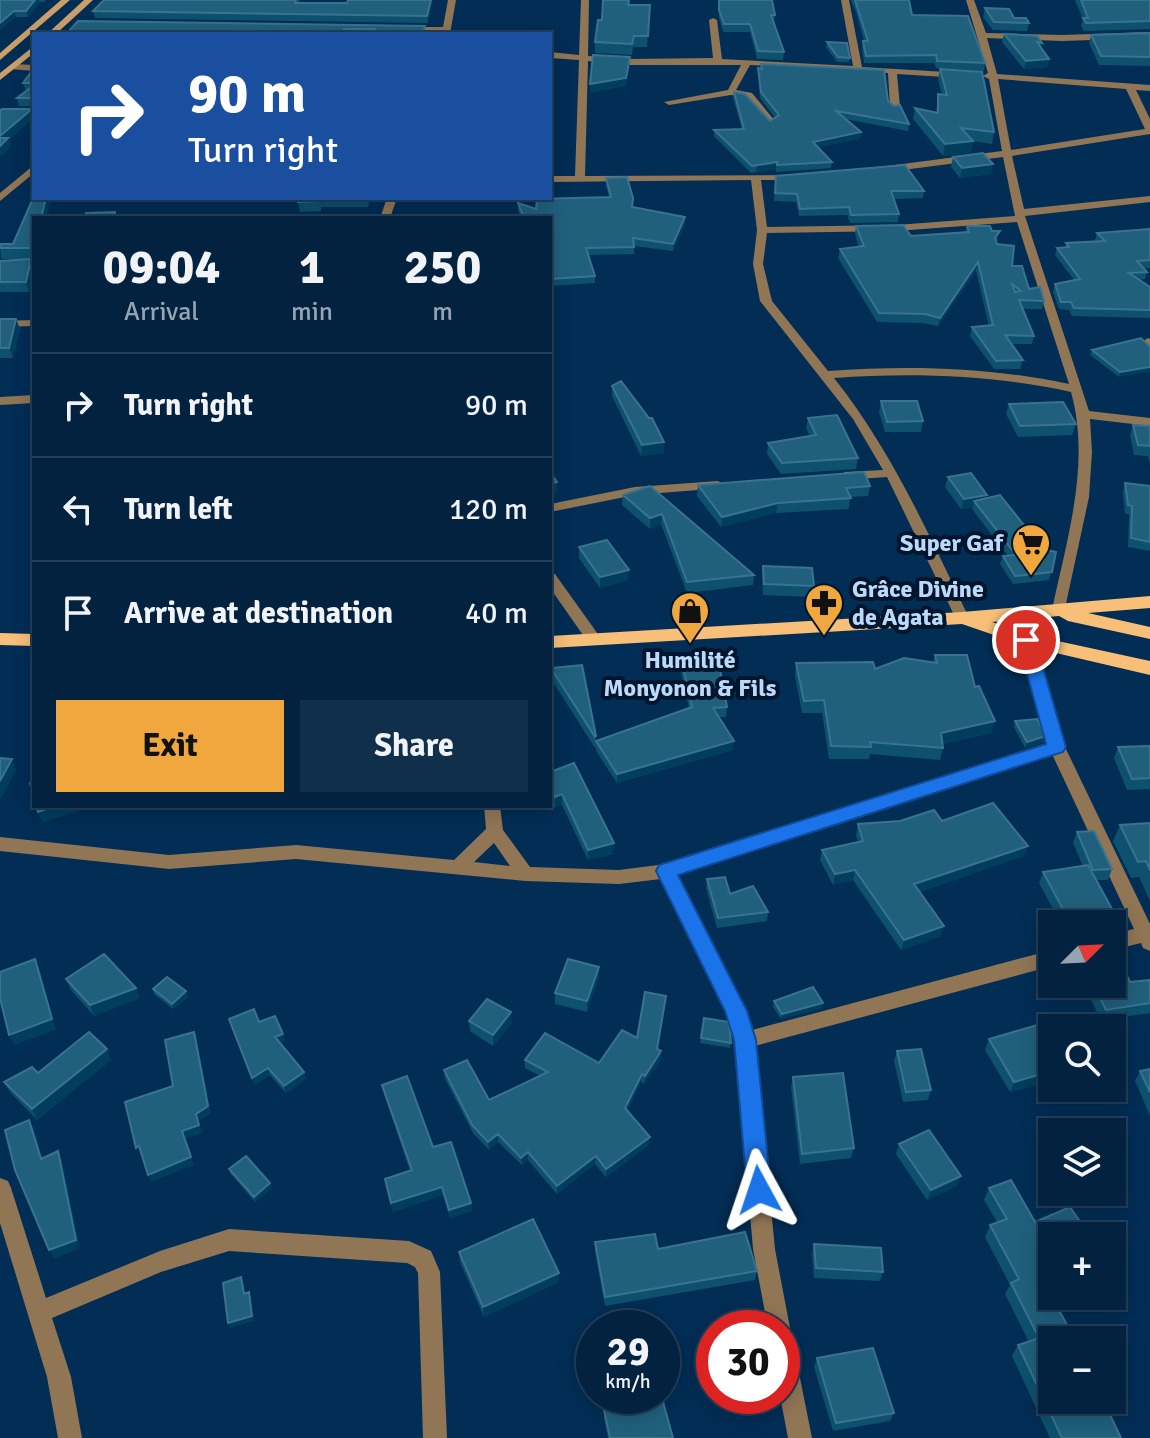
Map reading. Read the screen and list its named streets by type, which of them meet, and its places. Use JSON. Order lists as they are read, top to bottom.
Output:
{
  "places": {
    "supermarket": ["Super Gaf"],
    "pharmacy": ["Grâce Divine de Agata"],
    "shop": ["Humilité Monyonon & Fils"]
  },
  "north": "top right",
  "page": {
    "turn": ["90 m", "Turn right"],
    "eta": [
      "09:04",
      "Arrival",
      "1",
      "min",
      "250",
      "m"
    ],
    "list": [
      {
        "name": "Turn right",
        "value": "90 m"
      },
      {
        "name": "Turn left",
        "value": "120 m"
      },
      {
        "name": "Arrive at destination",
        "value": "40 m"
      }
    ],
    "buttons": ["Exit", "Share"],
    "map_buttons": ["+", "−"],
    "speed": "29 km/h",
    "limit": "30"
  }
}
